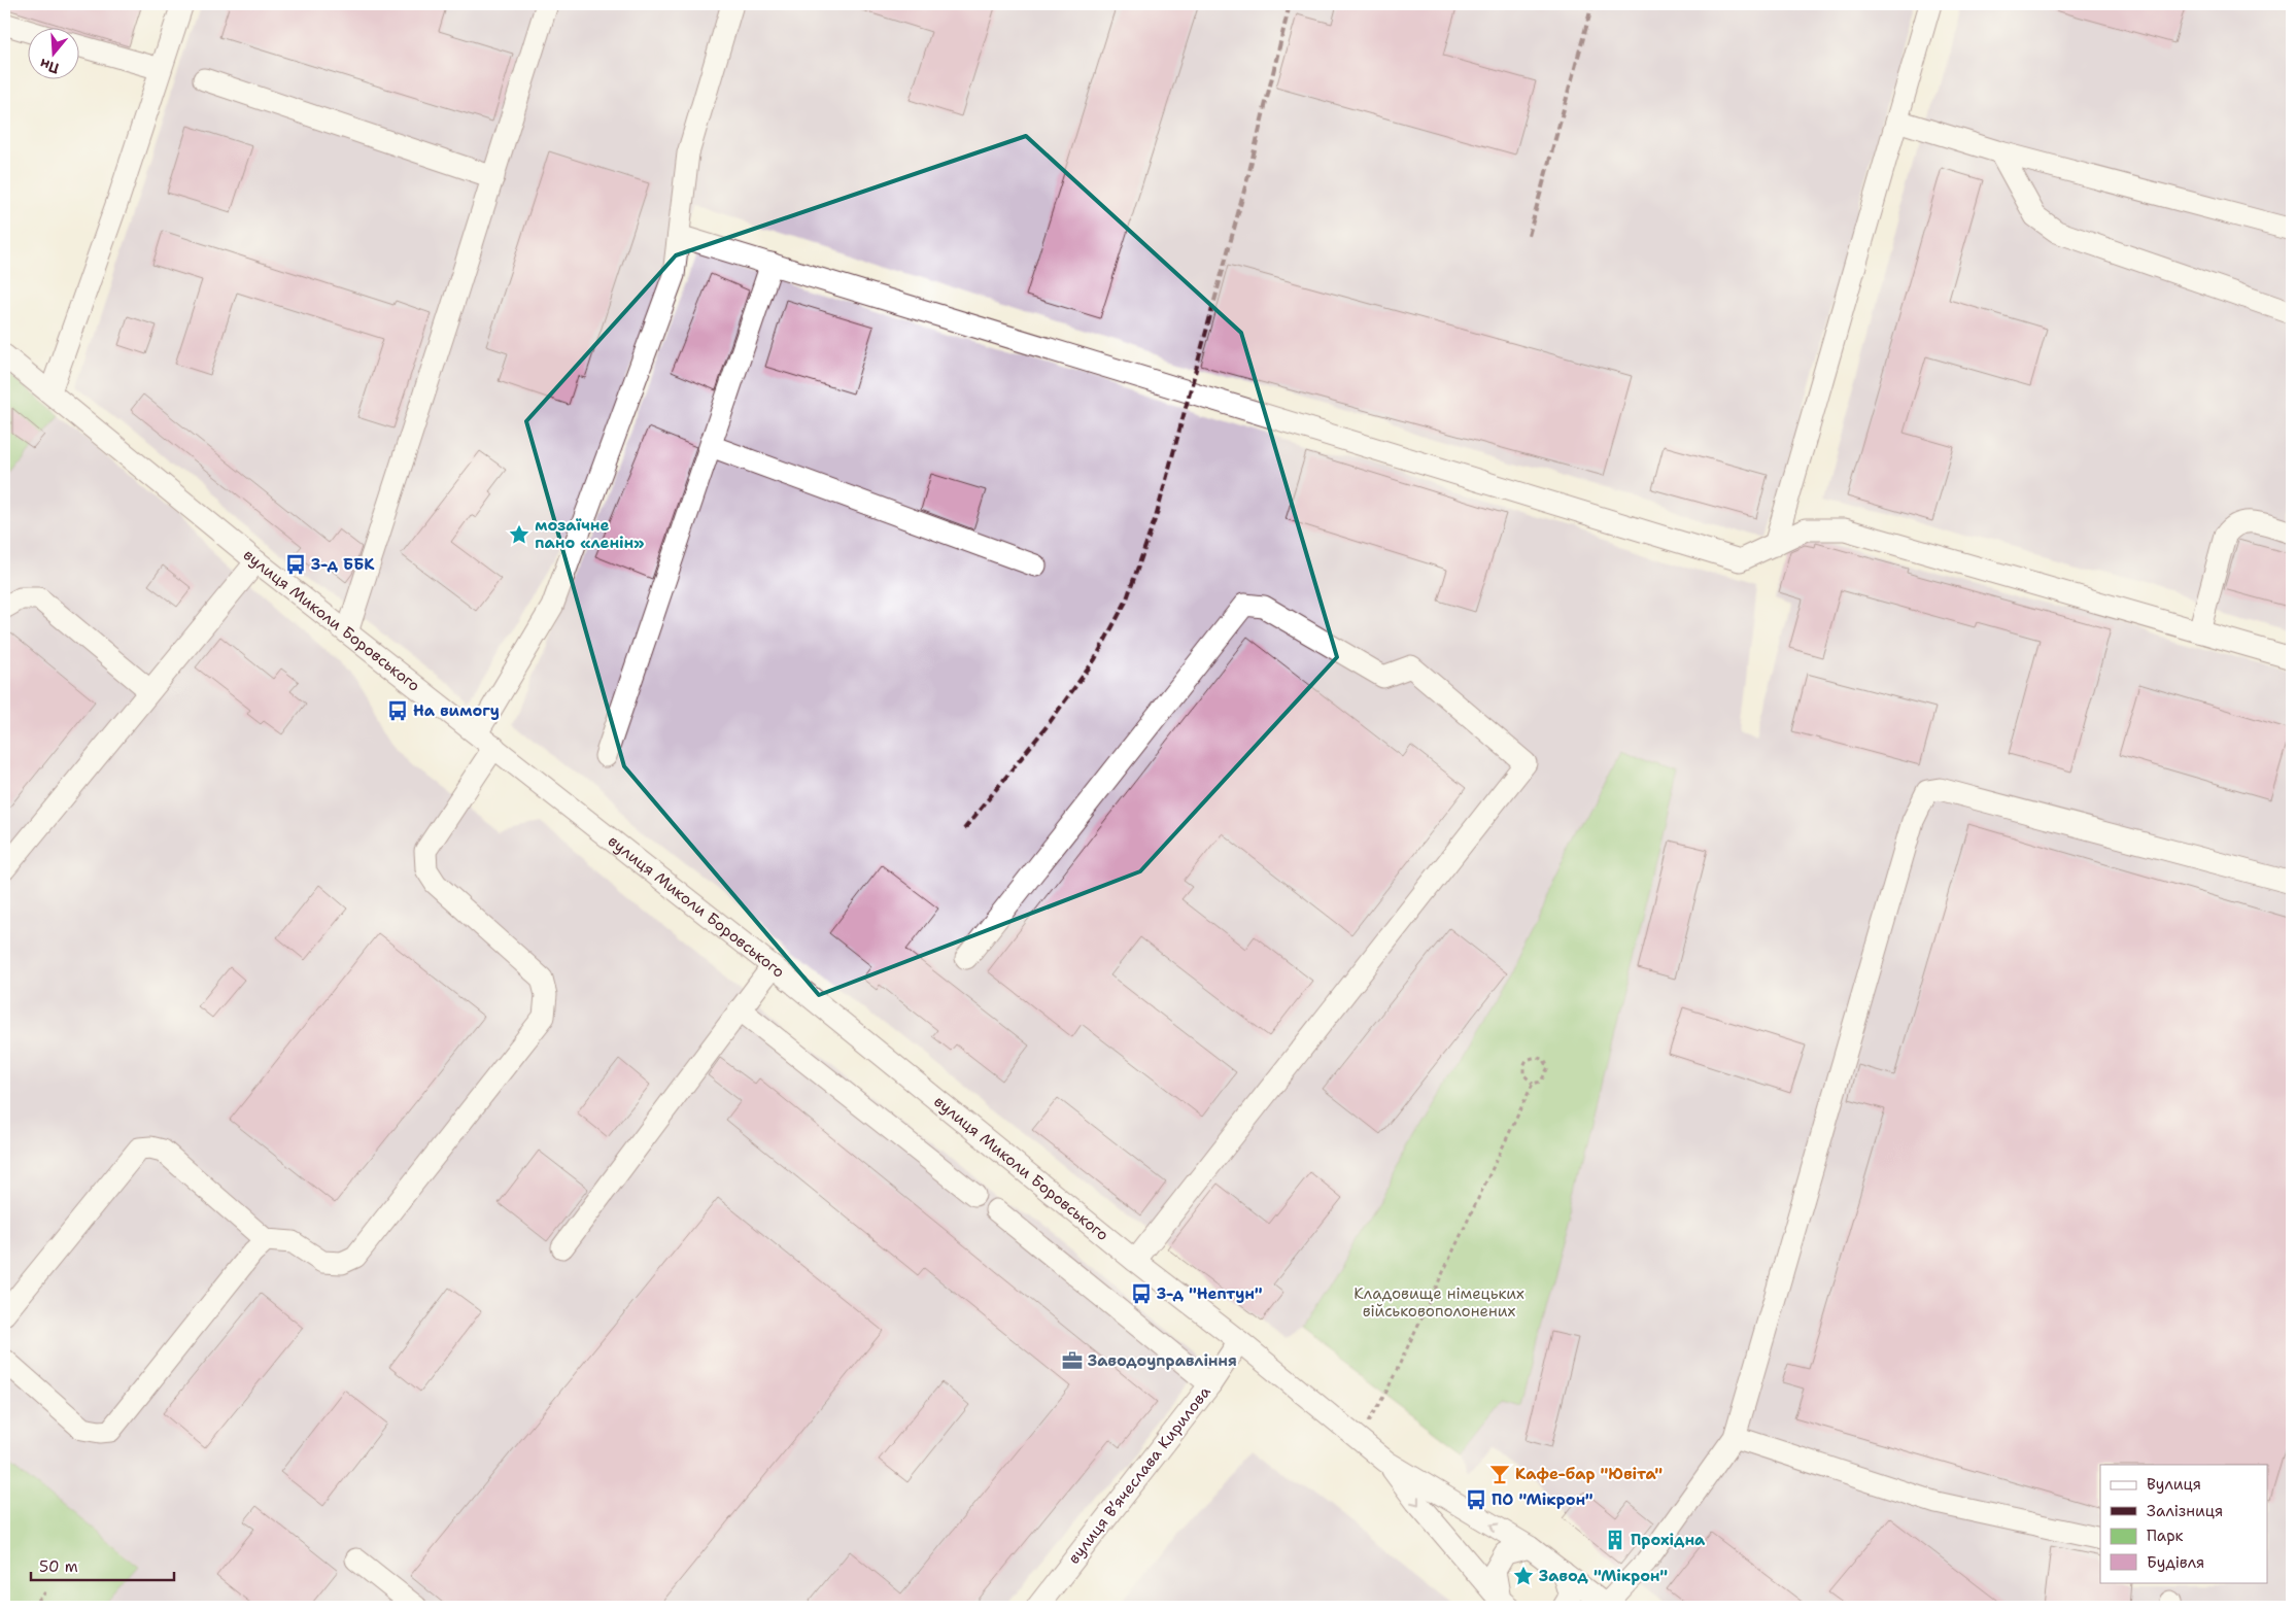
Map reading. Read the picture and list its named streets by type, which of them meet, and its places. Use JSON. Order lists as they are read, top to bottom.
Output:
{
  "streets": {
    "street": ["вулиця Миколи Боровського", "вулиця Вʼячеслава Кирилова"]
  },
  "crossings": [
    ["вулиця Миколи Боровського", "вулиця Вʼячеслава Кирилова"]
  ],
  "parks": ["Кладовище німецьких військовополонених"],
  "places": {
    "place": ["мозаїчне пано «ленін»", "Завод \"Мікрон\""],
    "bus stop": [
      "З-д ББК",
      "На вимогу",
      "З-д \"Нептун\"",
      "ПО \"Мікрон\""
    ],
    "office": ["Заводоуправління"],
    "bar": ["Кафе-бар \"Ювіта\""],
    "building": ["Прохідна"]
  },
  "legend": [
    "Вулиця",
    "Залізниця",
    "Парк",
    "Будівля"
  ],
  "scale_bar": "50 m",
  "north": "bottom"
}
